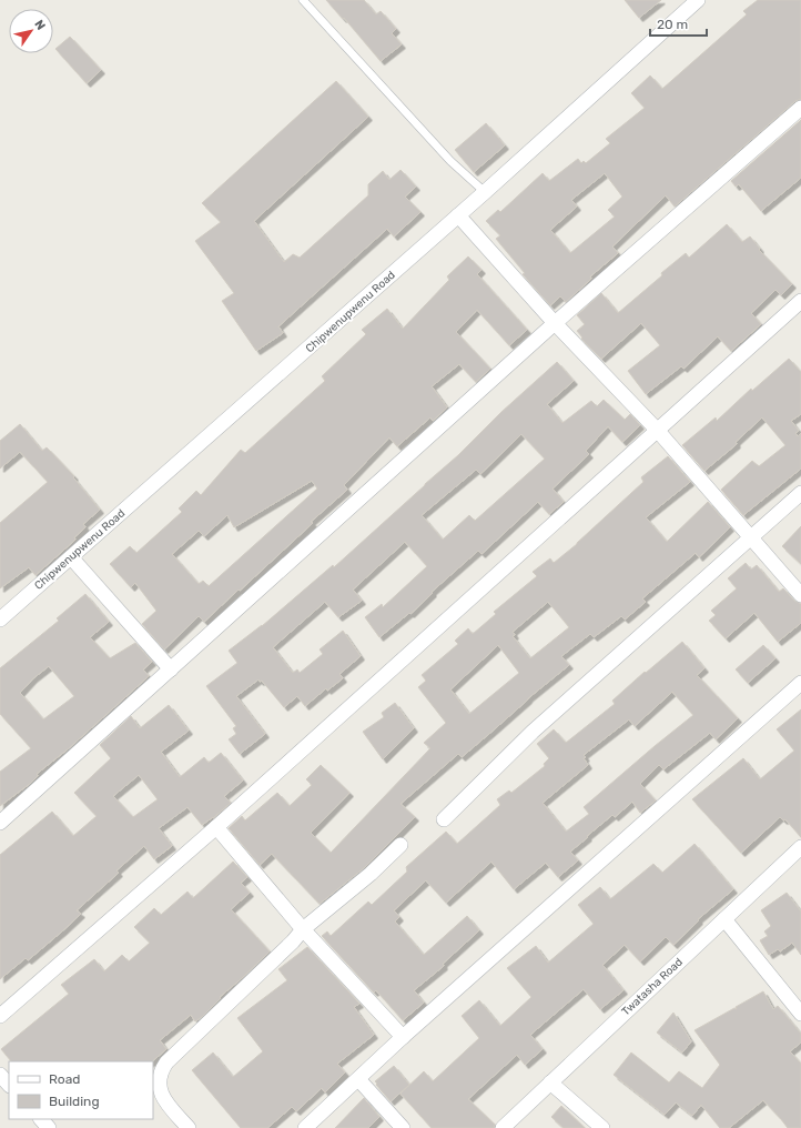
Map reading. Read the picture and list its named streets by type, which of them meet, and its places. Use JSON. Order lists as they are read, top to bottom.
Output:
{
  "streets": {
    "street": ["Chipwenupwenu Road", "Twatasha Road"]
  },
  "legend": ["Road", "Building"],
  "scale_bar": "20 m",
  "north": "top right"
}
